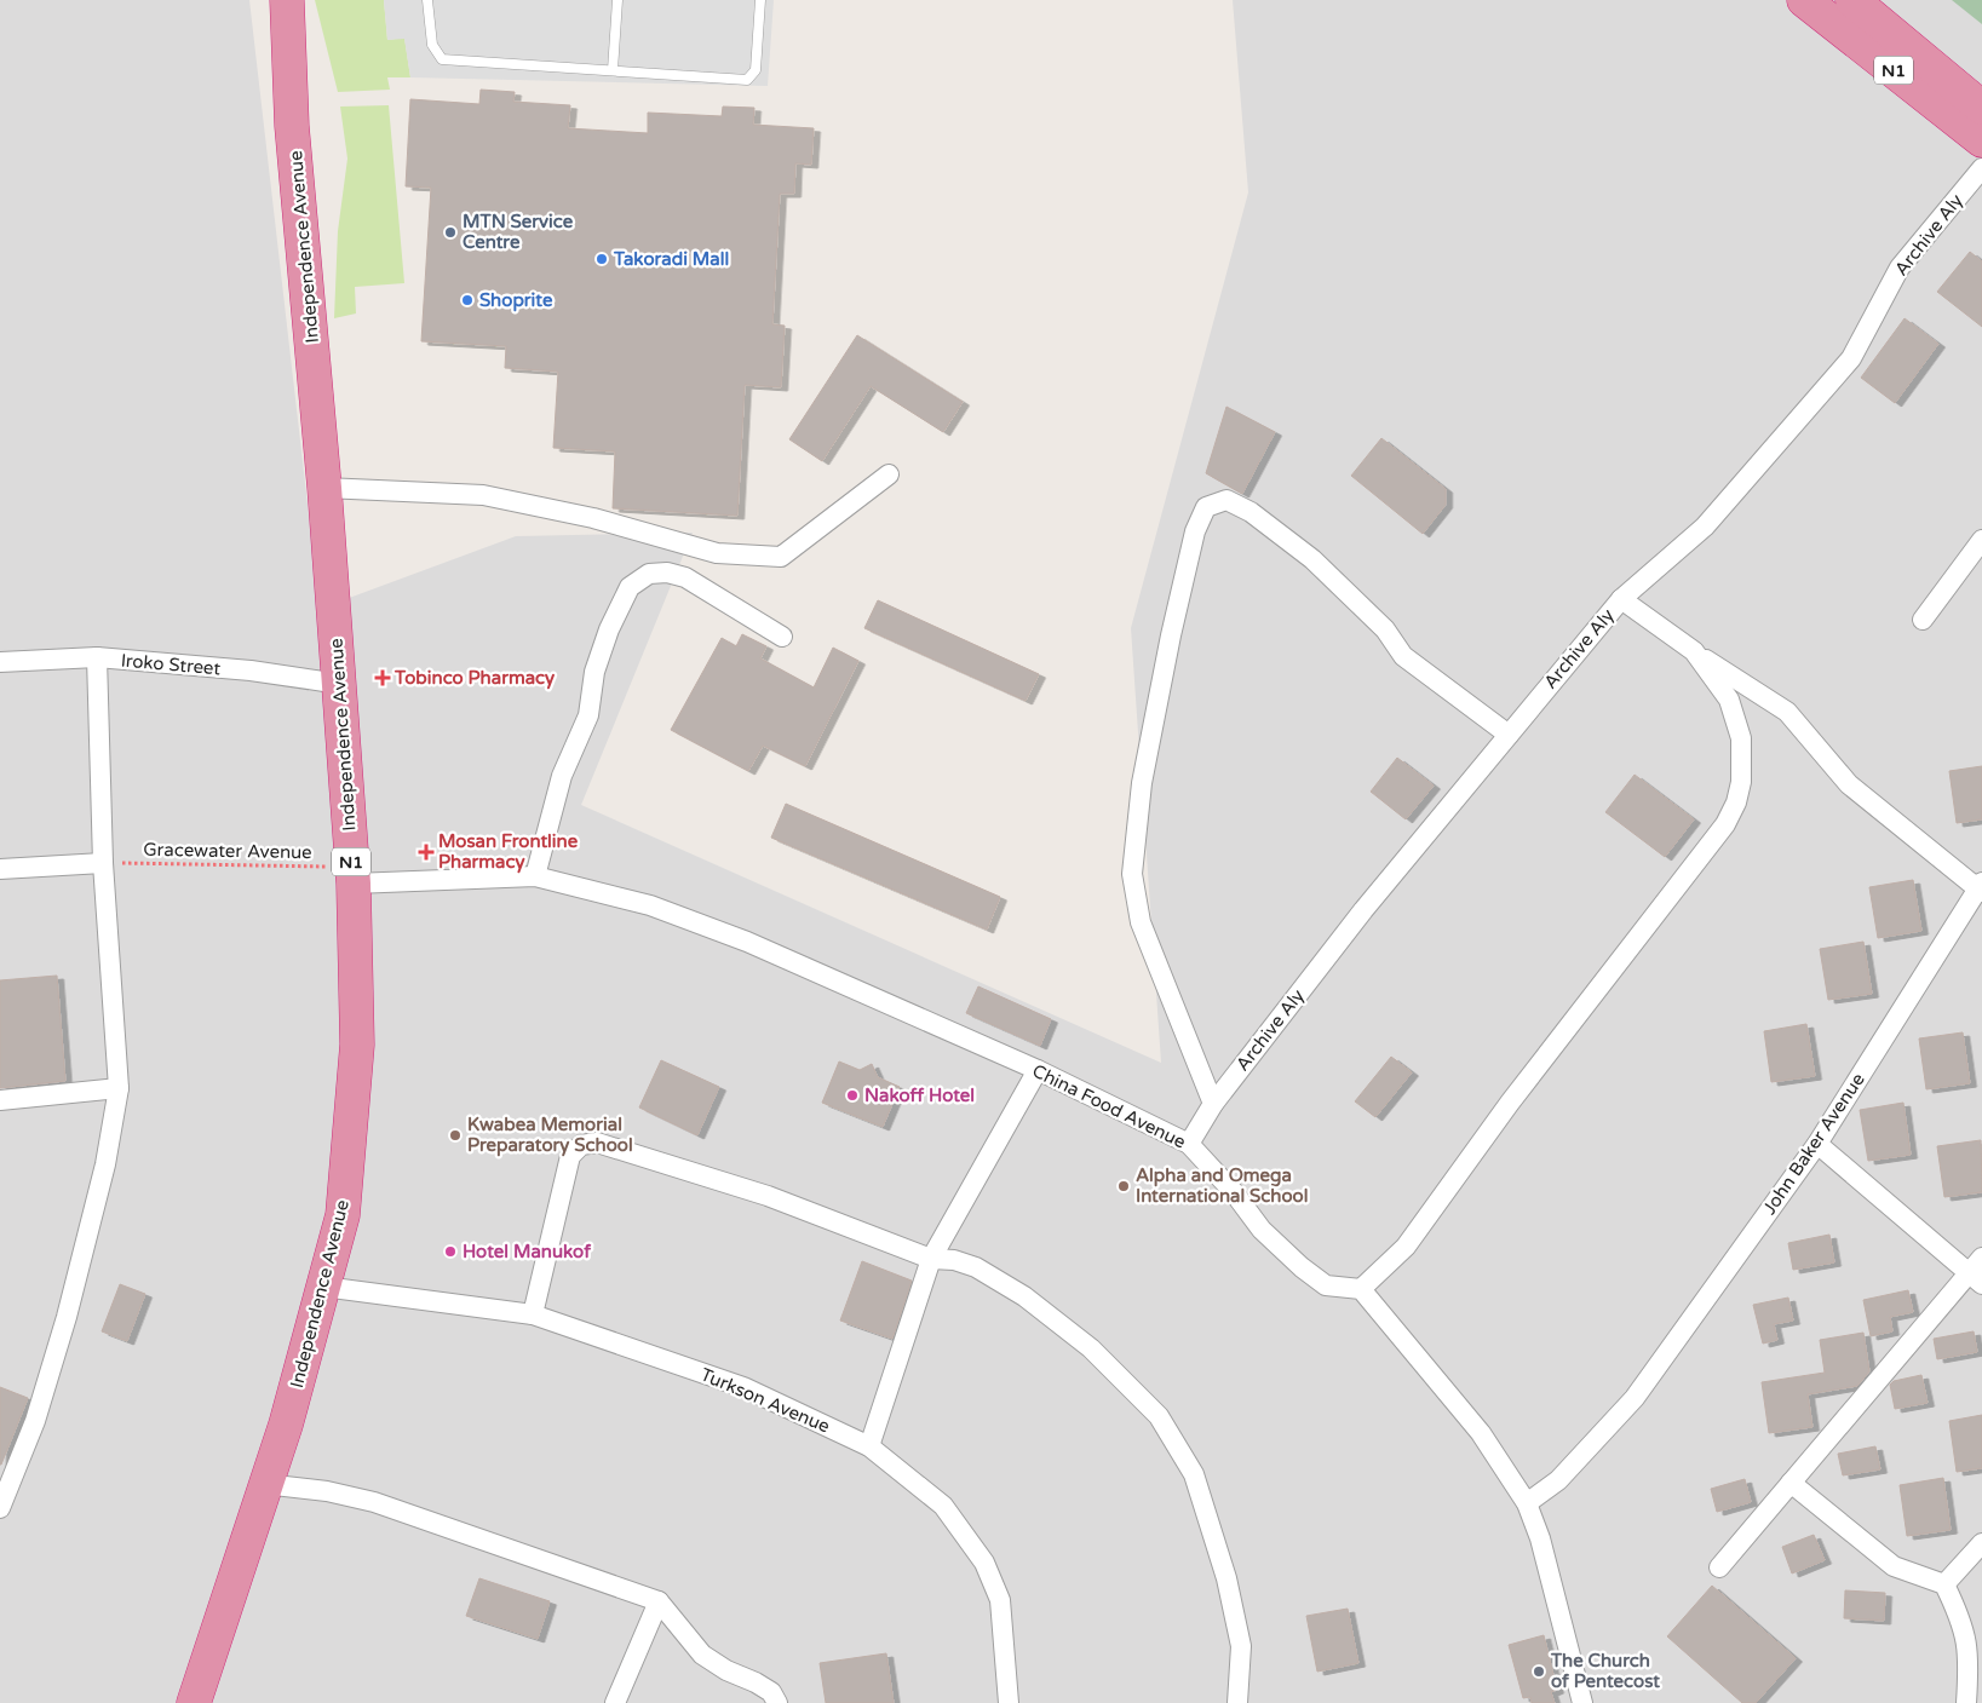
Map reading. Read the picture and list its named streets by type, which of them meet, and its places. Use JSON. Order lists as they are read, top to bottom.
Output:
{
  "streets": {
    "highway": ["N1", "Independence Avenue"],
    "street": [
      "Archive Aly",
      "Iroko Street",
      "China Food Avenue",
      "John Baker Avenue",
      "Turkson Avenue"
    ],
    "path": ["Gracewater Avenue"]
  },
  "crossings": [
    ["Archive Aly", "China Food Avenue"],
    ["Independence Avenue", "Iroko Street"],
    ["Independence Avenue", "Gracewater Avenue"],
    ["Independence Avenue", "China Food Avenue"],
    ["Independence Avenue", "Turkson Avenue"],
    ["Gracewater Avenue", "China Food Avenue"]
  ],
  "places": {
    "other": [
      "MTN Service Centre",
      "Takoradi Mall",
      "Shoprite",
      "Nakoff Hotel",
      "Kwabea Memorial Preparatory School",
      "Alpha and Omega International School",
      "Hotel Manukof",
      "The Church of Pentecost"
    ],
    "health": ["Tobinco Pharmacy", "Mosan Frontline Pharmacy"]
  }
}
